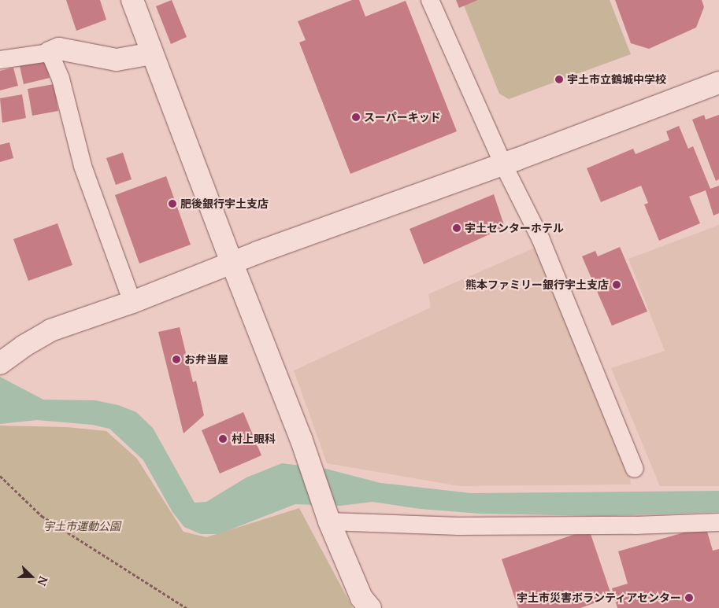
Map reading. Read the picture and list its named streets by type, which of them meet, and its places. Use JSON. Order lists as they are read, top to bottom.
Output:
{
  "parks": ["宇土市運動公園"],
  "places": [
    "宇土市立鶴城中学校",
    "スーパーキッド",
    "肥後銀行宇土支店",
    "宇土センターホテル",
    "熊本ファミリー銀行宇土支店",
    "お弁当屋",
    "村上眼科",
    "宇土市災害ボランティアセンター"
  ],
  "north": "right"
}
